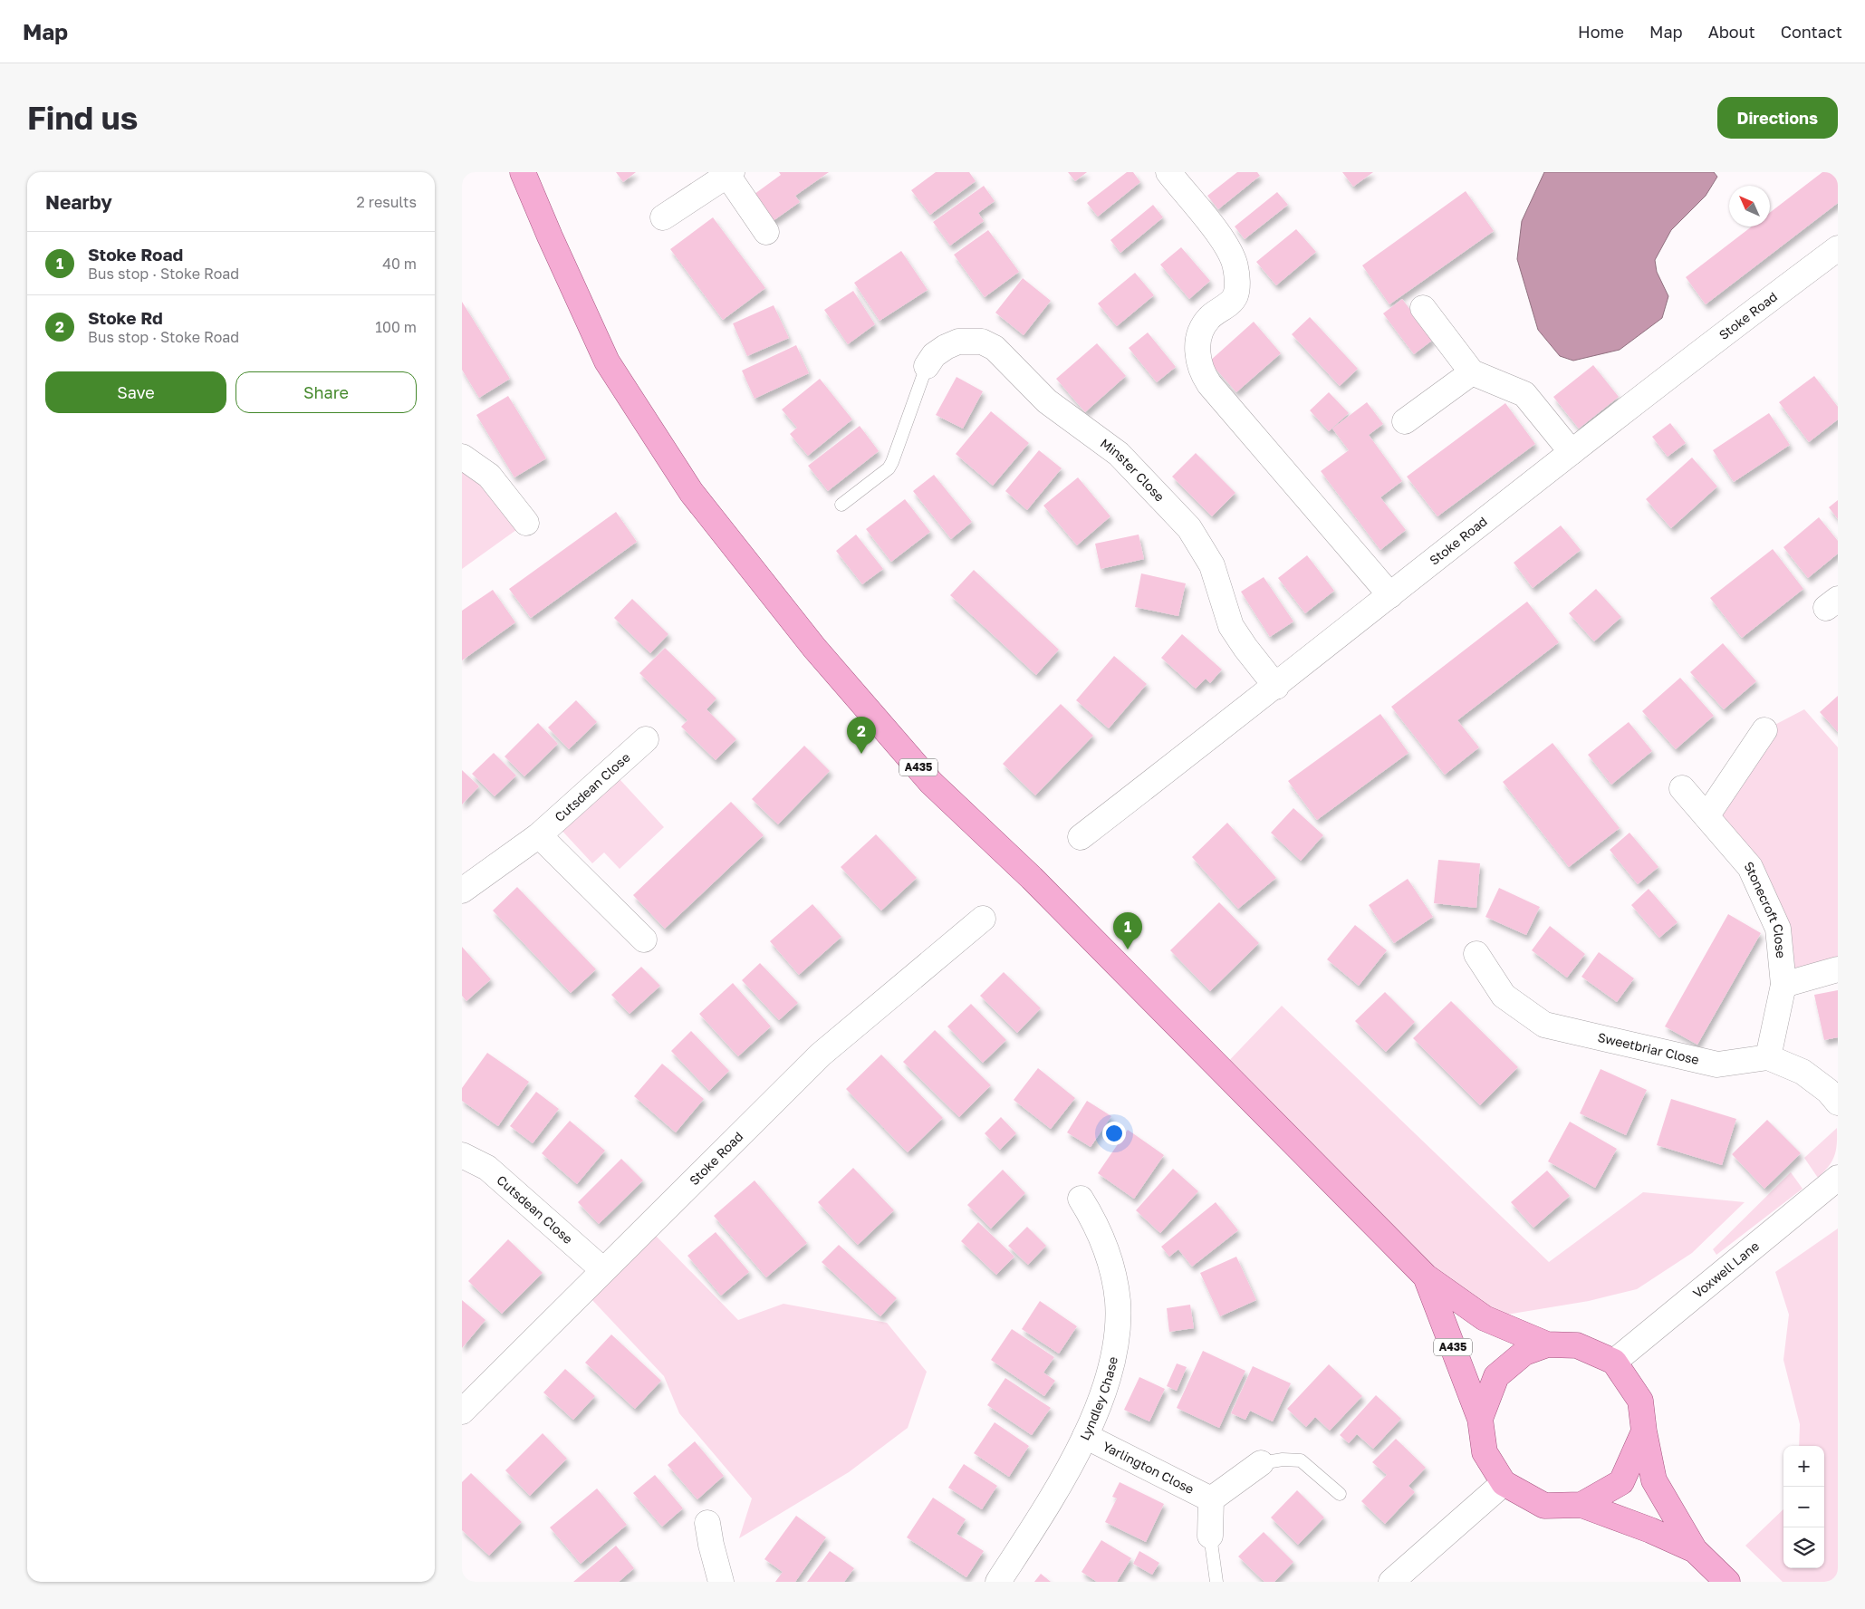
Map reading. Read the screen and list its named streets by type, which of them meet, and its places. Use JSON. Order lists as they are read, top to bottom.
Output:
{
  "streets": {
    "main road": ["A435"],
    "street": [
      "Stoke Road",
      "Minster Close",
      "Cutsdean Close",
      "Stonecroft Close",
      "Sweetbriar Close",
      "Voxwell Lane",
      "Lyndley Chase",
      "Yarlington Close"
    ]
  },
  "crossings": [
    ["Stoke Road", "Minster Close"],
    ["Stoke Road", "Cutsdean Close"],
    ["Stonecroft Close", "Sweetbriar Close"],
    ["Lyndley Chase", "Yarlington Close"]
  ],
  "north": "top left",
  "page": {
    "header": "Map",
    "nav": [
      "Home",
      "Map",
      "About",
      "Contact"
    ],
    "buttons": [
      "Directions",
      ["Save", "Share"]
    ],
    "title": "Find us",
    "heading": ["Nearby", "2 results"],
    "list": [
      {
        "mark": "1",
        "name": "Stoke Road",
        "note": "Bus stop · Stoke Road",
        "value": "40 m"
      },
      {
        "mark": "2",
        "name": "Stoke Rd",
        "note": "Bus stop · Stoke Road",
        "value": "100 m"
      }
    ],
    "pins": ["2", "1"],
    "map_buttons": ["+", "−"]
  }
}
